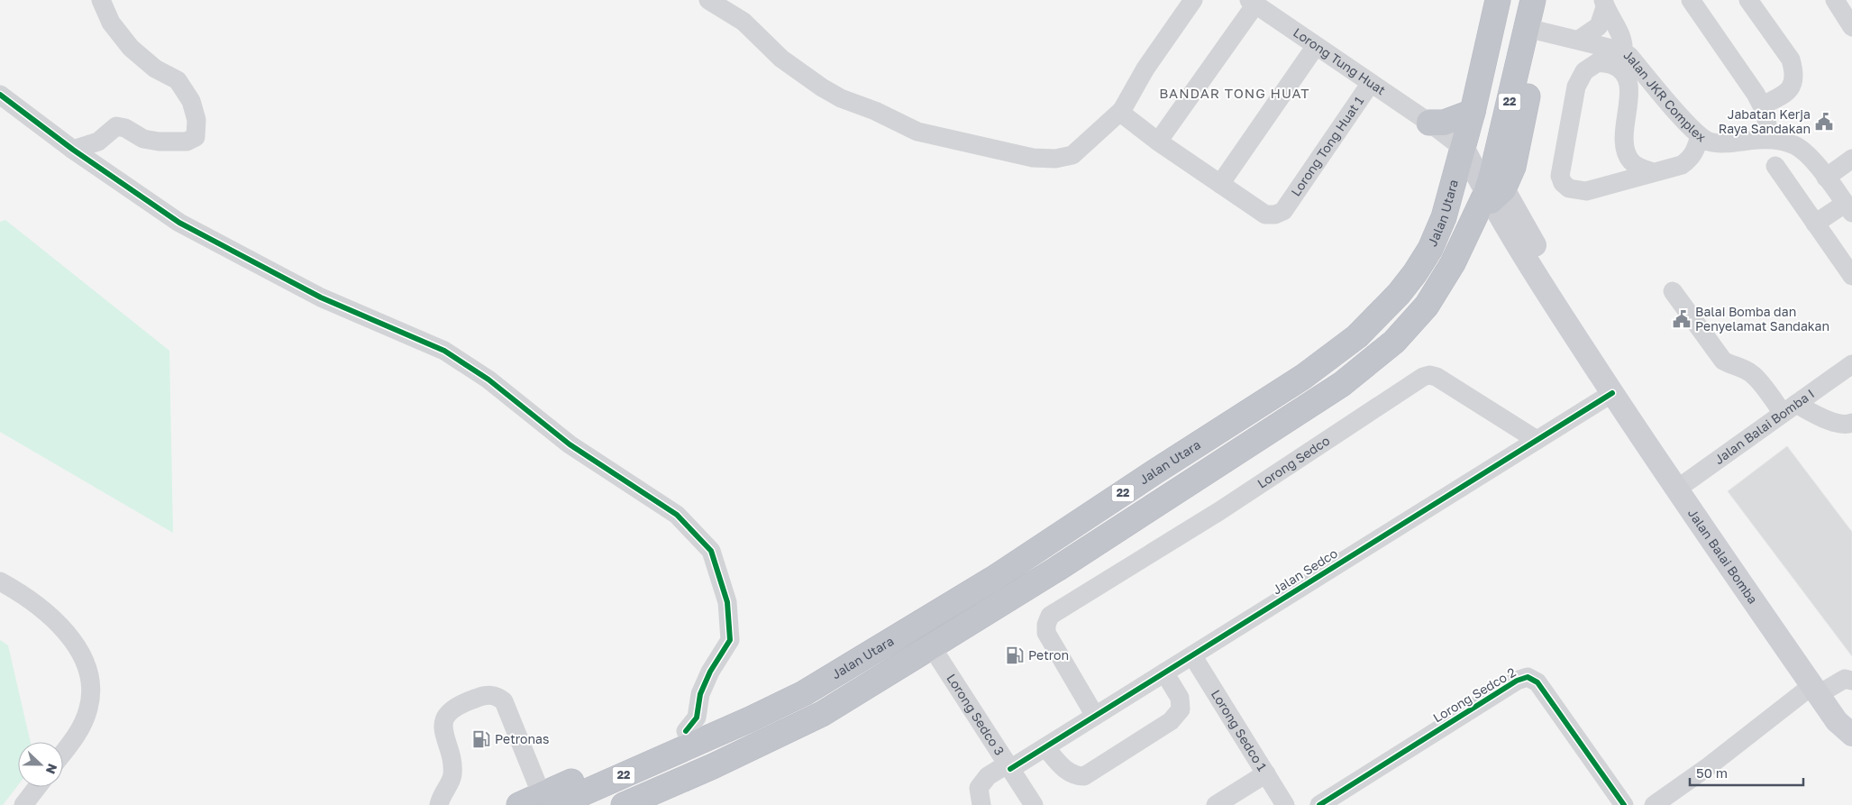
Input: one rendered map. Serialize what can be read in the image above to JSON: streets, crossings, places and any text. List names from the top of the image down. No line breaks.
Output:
{"streets":{"highway":["22","Jalan Utara"],"main road":["Jalan Balai Bomba"],"street":["Lorong Tung Huat","Jalan JKR Complex","Lorong Tong Huat 1","Jalan Balai Bomba I","Lorong Sedco","Jalan Sedco","Lorong Sedco 2","Lorong Sedco 3","Lorong Sedco 1"]},"crossings":[["Lorong Tung Huat","Lorong Tong Huat 1"],["Lorong Tung Huat","Jalan Utara"],["Lorong Tung Huat","Jalan Balai Bomba"],["22","Jalan Balai Bomba"],["22","Lorong Sedco 3"],["Jalan Utara","Jalan Balai Bomba"],["Jalan Balai Bomba I","Jalan Balai Bomba"],["Lorong Sedco","Jalan Sedco"],["Jalan Balai Bomba","Jalan Sedco"],["Jalan Sedco","Lorong Sedco 3"],["Jalan Sedco","Lorong Sedco 1"]],"districts":["BANDAR TONG HUAT"],"places":{"public building":["Jabatan Kerja Raya Sandakan","Balai Bomba dan Penyelamat Sandakan"],"fuel station":["Petron","Petronas"]},"scale_bar":"50 m","north":"right"}
